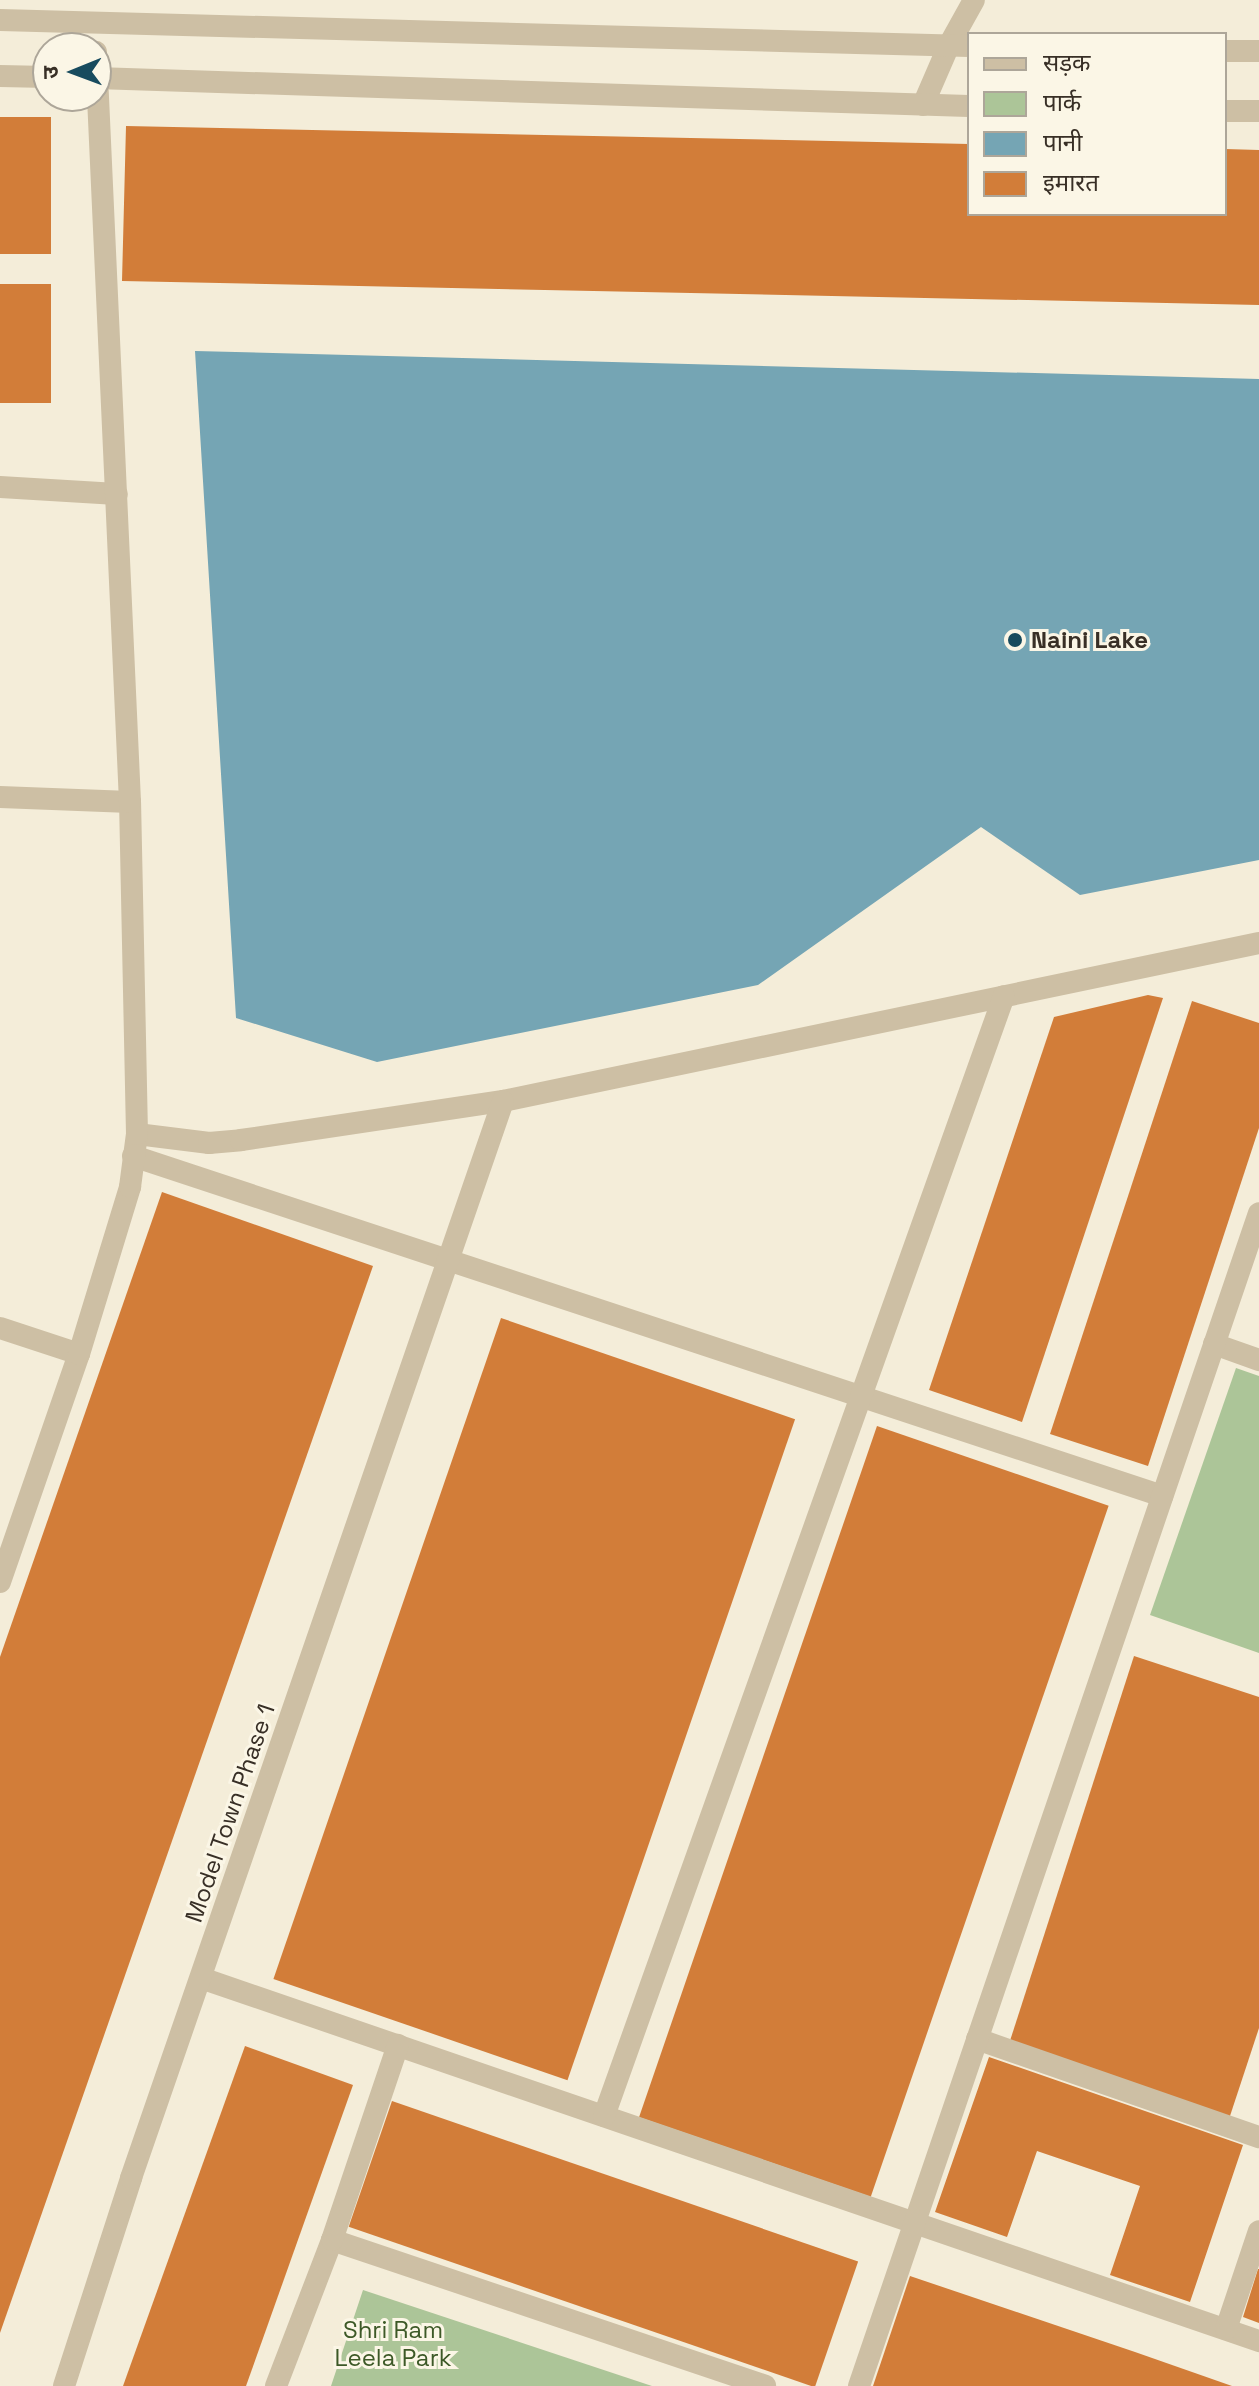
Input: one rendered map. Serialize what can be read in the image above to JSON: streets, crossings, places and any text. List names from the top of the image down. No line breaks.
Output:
{"streets":{"street":["Model Town Phase 1"]},"parks":["Shri Ram Leela Park"],"places":["Naini Lake"],"legend":["सड़क","पार्क","पानी","इमारत"],"north":"left"}
